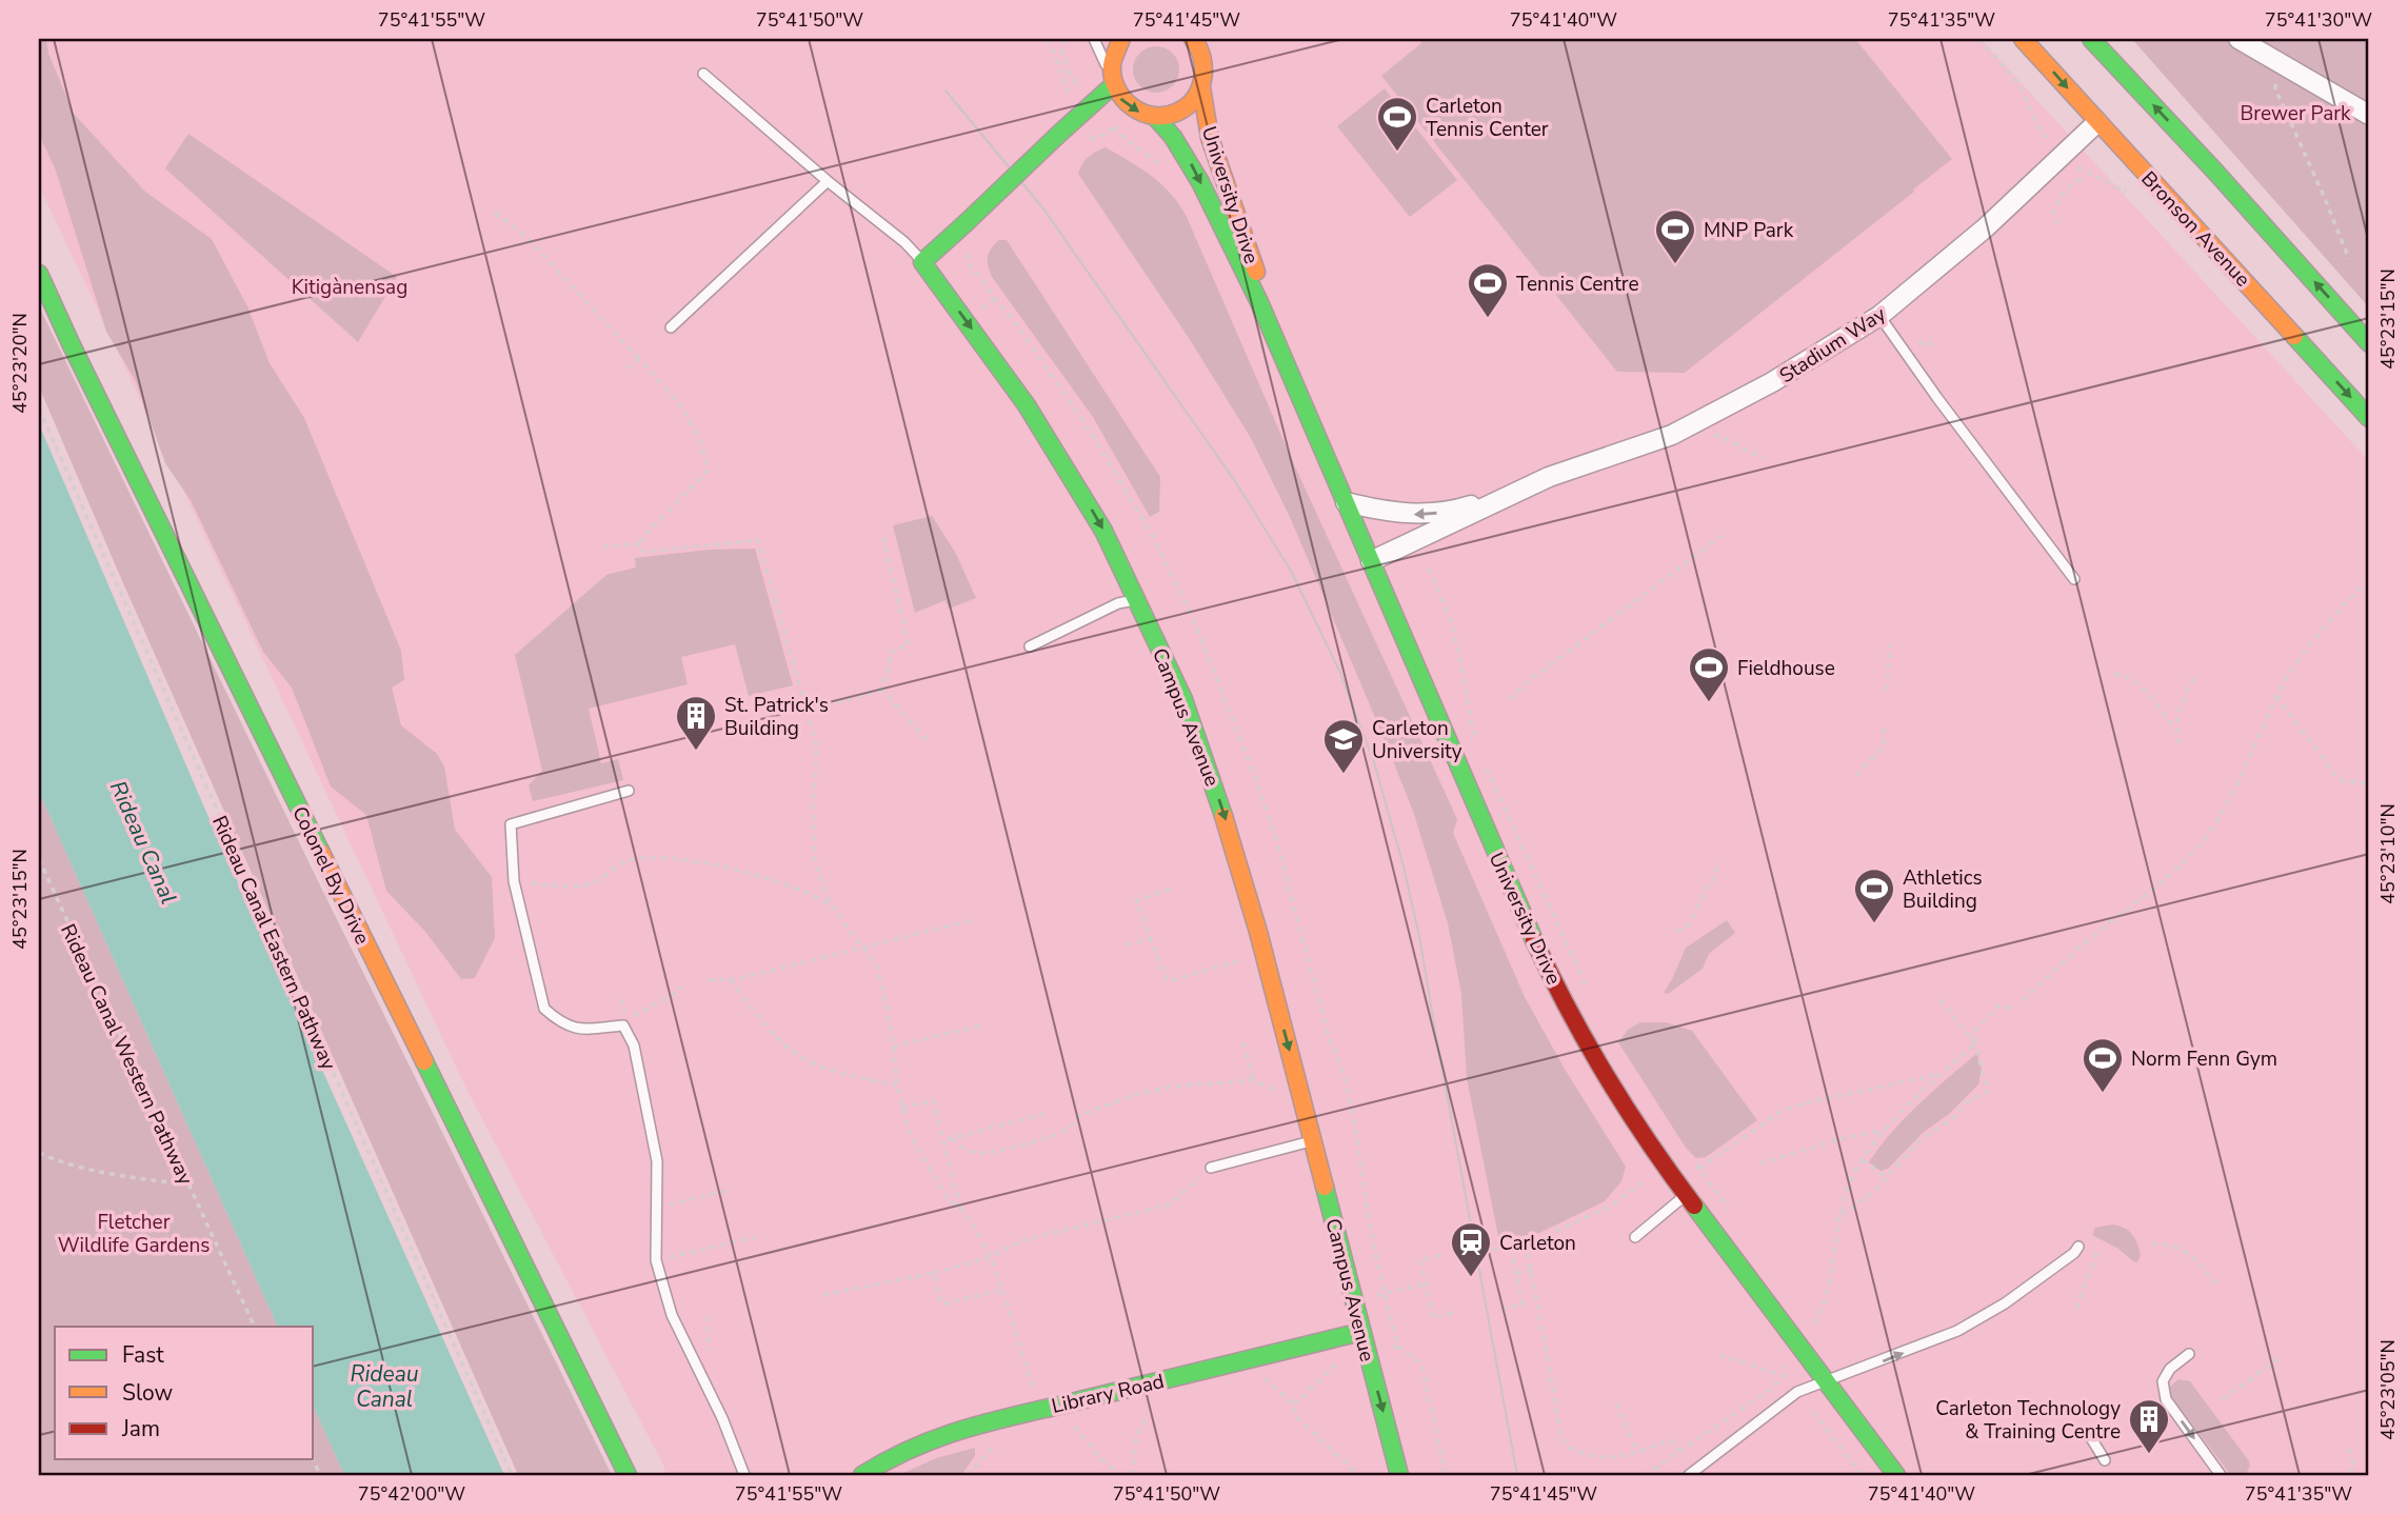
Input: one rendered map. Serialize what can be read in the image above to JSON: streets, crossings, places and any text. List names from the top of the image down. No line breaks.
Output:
{"streets":{"street":["University Drive","Bronson Avenue","Stadium Way","Campus Avenue","Colonel By Drive","Library Road"],"path":["Rideau Canal Eastern Pathway","Rideau Canal Western Pathway"]},"crossings":[["University Drive","Stadium Way"],["Bronson Avenue","Stadium Way"],["Campus Avenue","Library Road"]],"one_way":["Campus Avenue"],"water":["Rideau Canal"],"parks":["Brewer Park","Kitigànensag","Fletcher Wildlife Gardens"],"places":{"sports":["Carleton Tennis Center","MNP Park","Tennis Centre","Fieldhouse","Athletics Building","Norm Fenn Gym"],"building":["St. Patrick's Building","Carleton Technology & Training Centre"],"school or university":["Carleton University"],"station":["Carleton"]},"legend":["Fast","Slow","Jam"],"coordinates":["75°41'55\"W","75°41'50\"W","75°41'45\"W","75°41'40\"W","75°41'35\"W","75°41'30\"W","45°23'15\"N","45°23'20\"N","45°23'10\"N","45°23'05\"N","75°42'00\"W"]}
